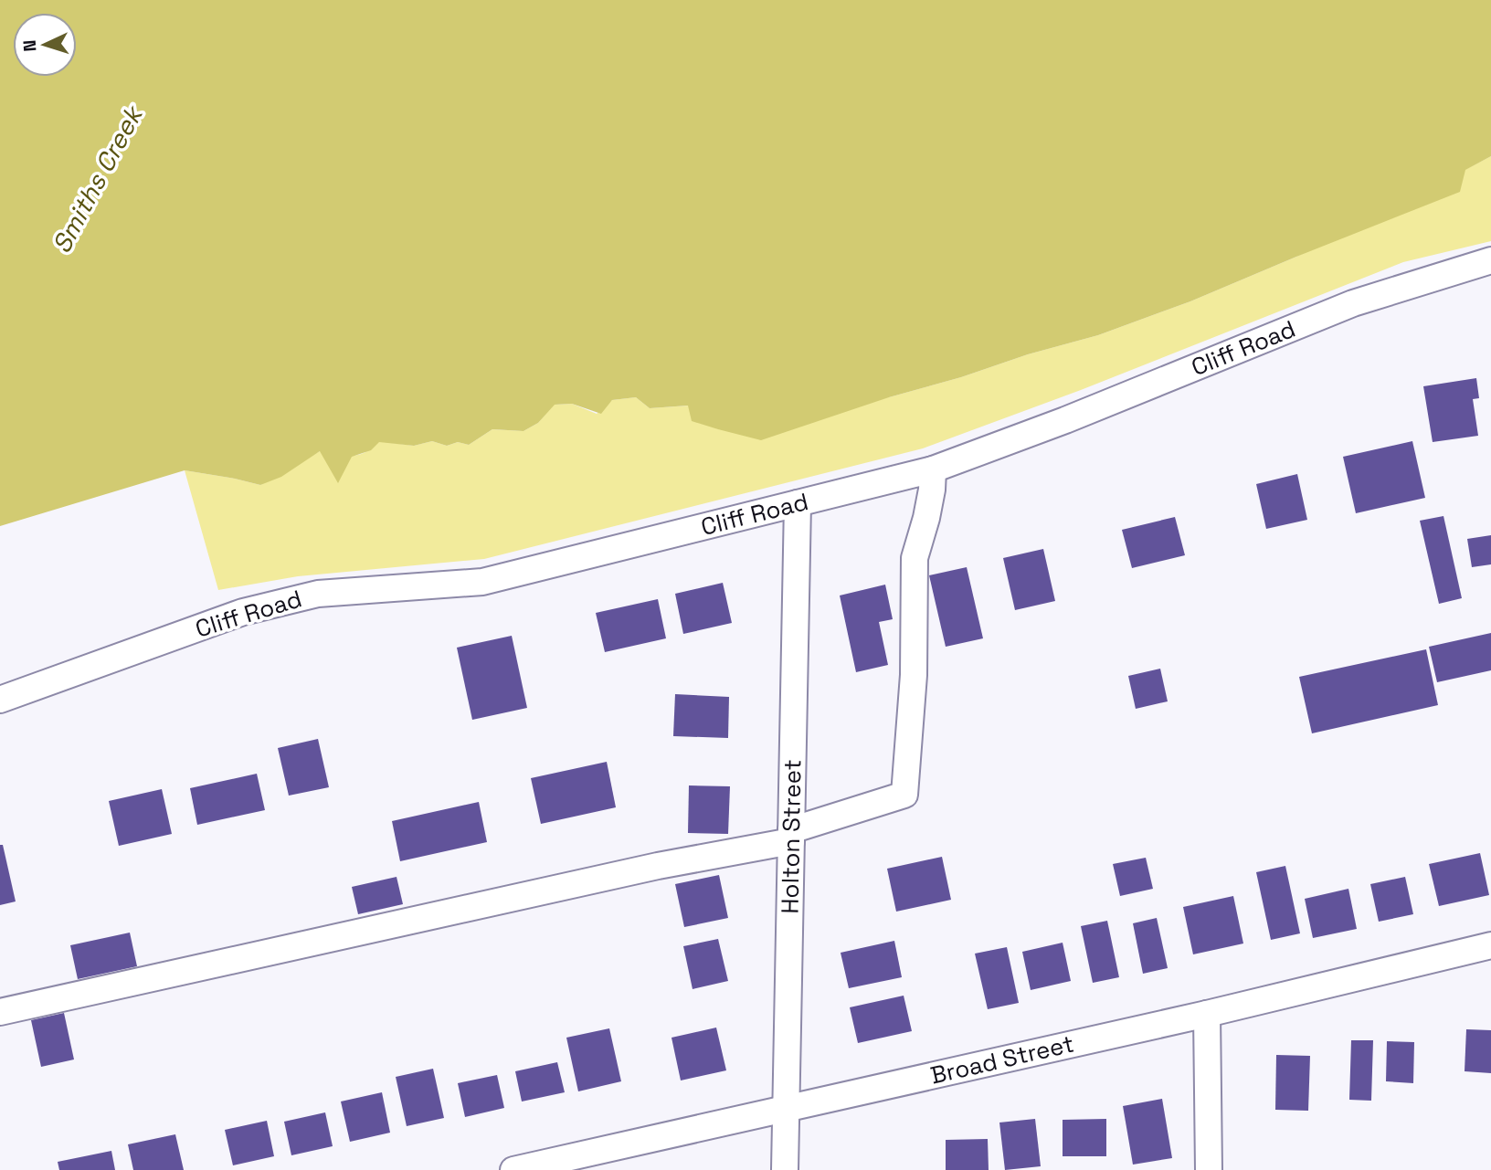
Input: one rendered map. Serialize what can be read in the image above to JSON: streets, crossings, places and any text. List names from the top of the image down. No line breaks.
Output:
{"streets":{"street":["Cliff Road","Holton Street","Broad Street"]},"crossings":[["Cliff Road","Holton Street"],["Holton Street","Broad Street"]],"water":["Smiths Creek"],"north":"left"}
